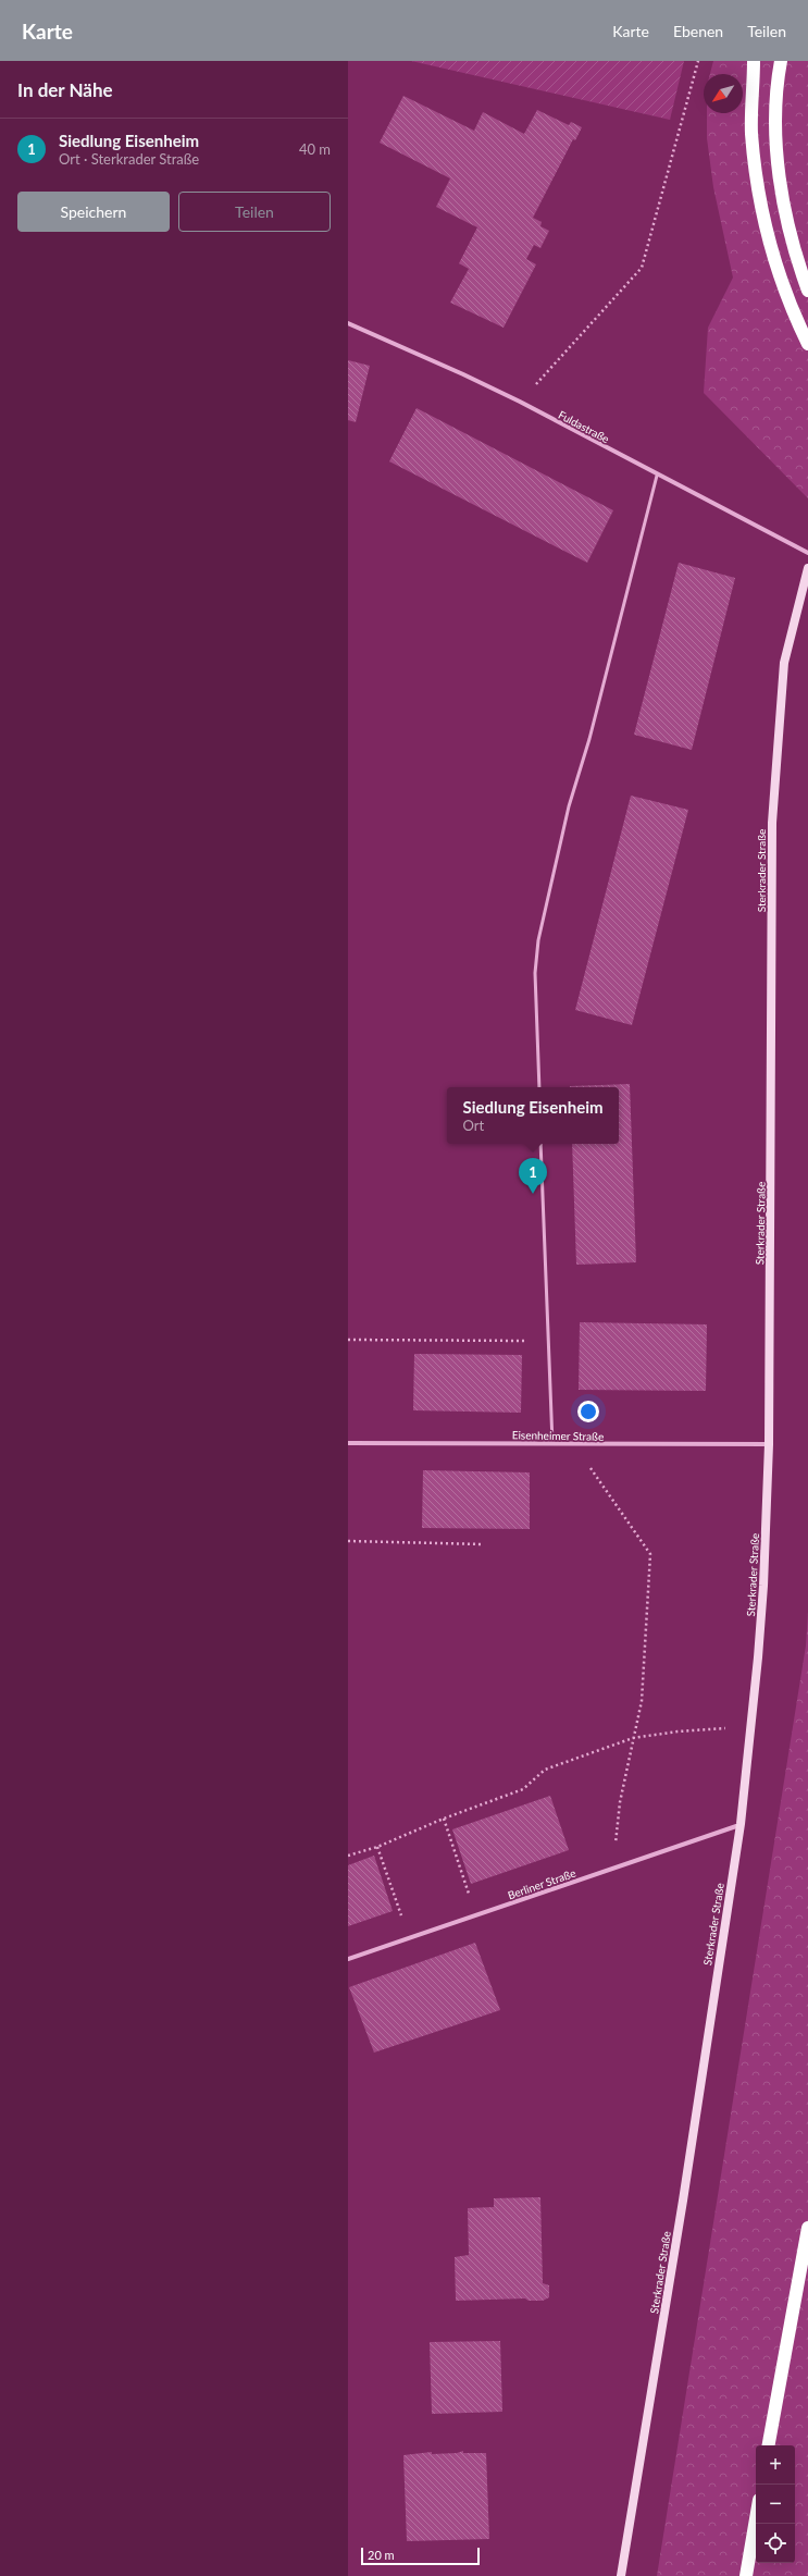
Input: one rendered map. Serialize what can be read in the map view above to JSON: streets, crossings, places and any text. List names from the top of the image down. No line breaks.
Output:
{"streets":{"street":["Fuldastraße","Sterkrader Straße","Eisenheimer Straße","Berliner Straße"]},"crossings":[["Sterkrader Straße","Eisenheimer Straße"],["Sterkrader Straße","Berliner Straße"]],"scale_bar":"20 m","north":"bottom left","page":{"header":"Karte","nav":["Karte","Ebenen","Teilen"],"heading":"In der Nähe","list":[{"mark":"1","name":"Siedlung Eisenheim","note":"Ort · Sterkrader Straße","value":"40 m"}],"buttons":["Speichern","Teilen"],"popup":["Siedlung Eisenheim","Ort"],"pins":"1","map_buttons":["+","−"],"scale":"20 m"}}
